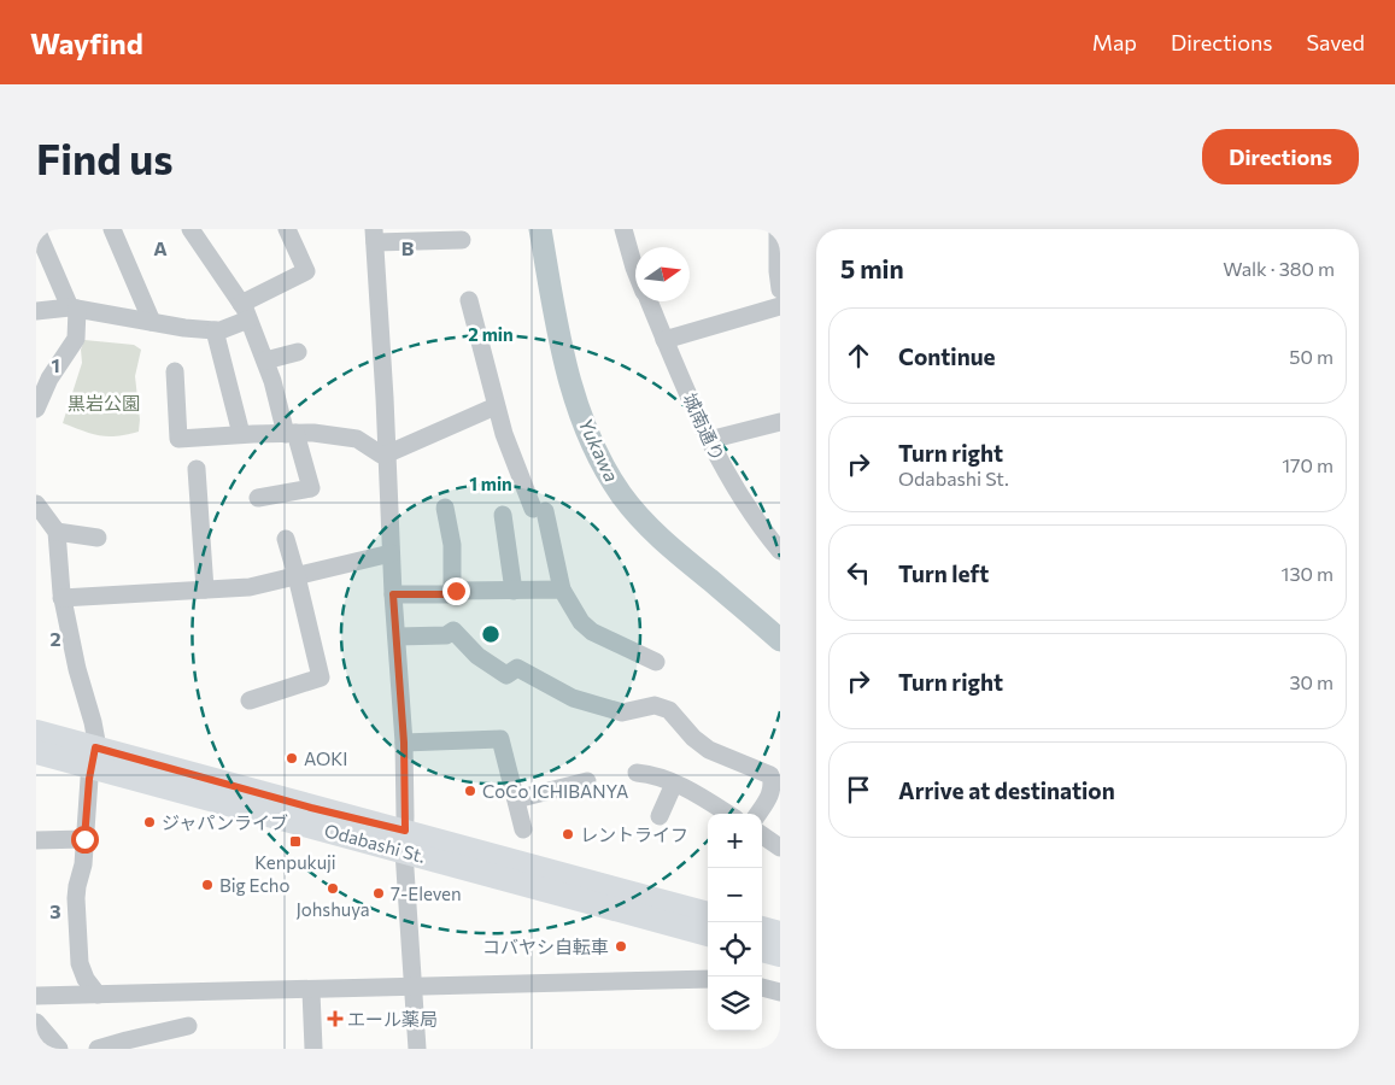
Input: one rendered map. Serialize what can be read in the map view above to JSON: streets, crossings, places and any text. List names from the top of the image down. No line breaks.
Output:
{"streets":{"main road":["Odabashi St."],"street":["城南通り"]},"water":["Yukawa"],"parks":["黒岩公園"],"places":{"other":["AOKI","CoCo ICHIBANYA","ジャパンライブ","レントライフ","Big Echo","Johshuya","7-Eleven","コバヤシ自転車"],"transit":["Kenpukuji"],"health":["エール薬局"]},"north":"right","page":{"header":"Wayfind","nav":["Map","Directions","Saved"],"buttons":"Directions","title":"Find us","heading":["5 min","Walk · 380 m"],"list":[["Continue","50 m"],["Turn right","Odabashi St.","170 m"],["Turn left","130 m"],["Turn right","30 m"],"Arrive at destination"],"map_buttons":["+","−"]},"grid":{"columns":["A","B"],"rows":["1","2","3"]},"rings":["2 min","1 min"]}
